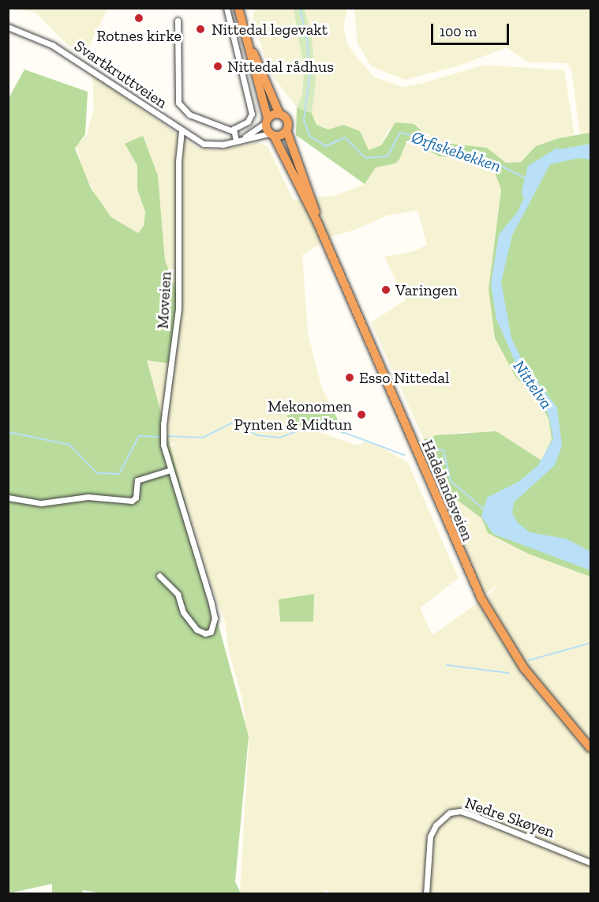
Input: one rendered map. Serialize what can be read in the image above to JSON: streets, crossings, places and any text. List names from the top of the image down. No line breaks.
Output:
{"streets":{"highway":["Hadelandsveien"],"street":["Svartkruttveien","Moveien","Nedre Skøyen"]},"crossings":[["Svartkruttveien","Moveien"],["Svartkruttveien","Hadelandsveien"]],"water":["Ørfiskebekken","Nittelva"],"places":["Rotnes kirke","Nittedal legevakt","Nittedal rådhus","Varingen","Esso Nittedal","Mekonomen Pynten & Midtun"],"scale_bar":"100 m"}
